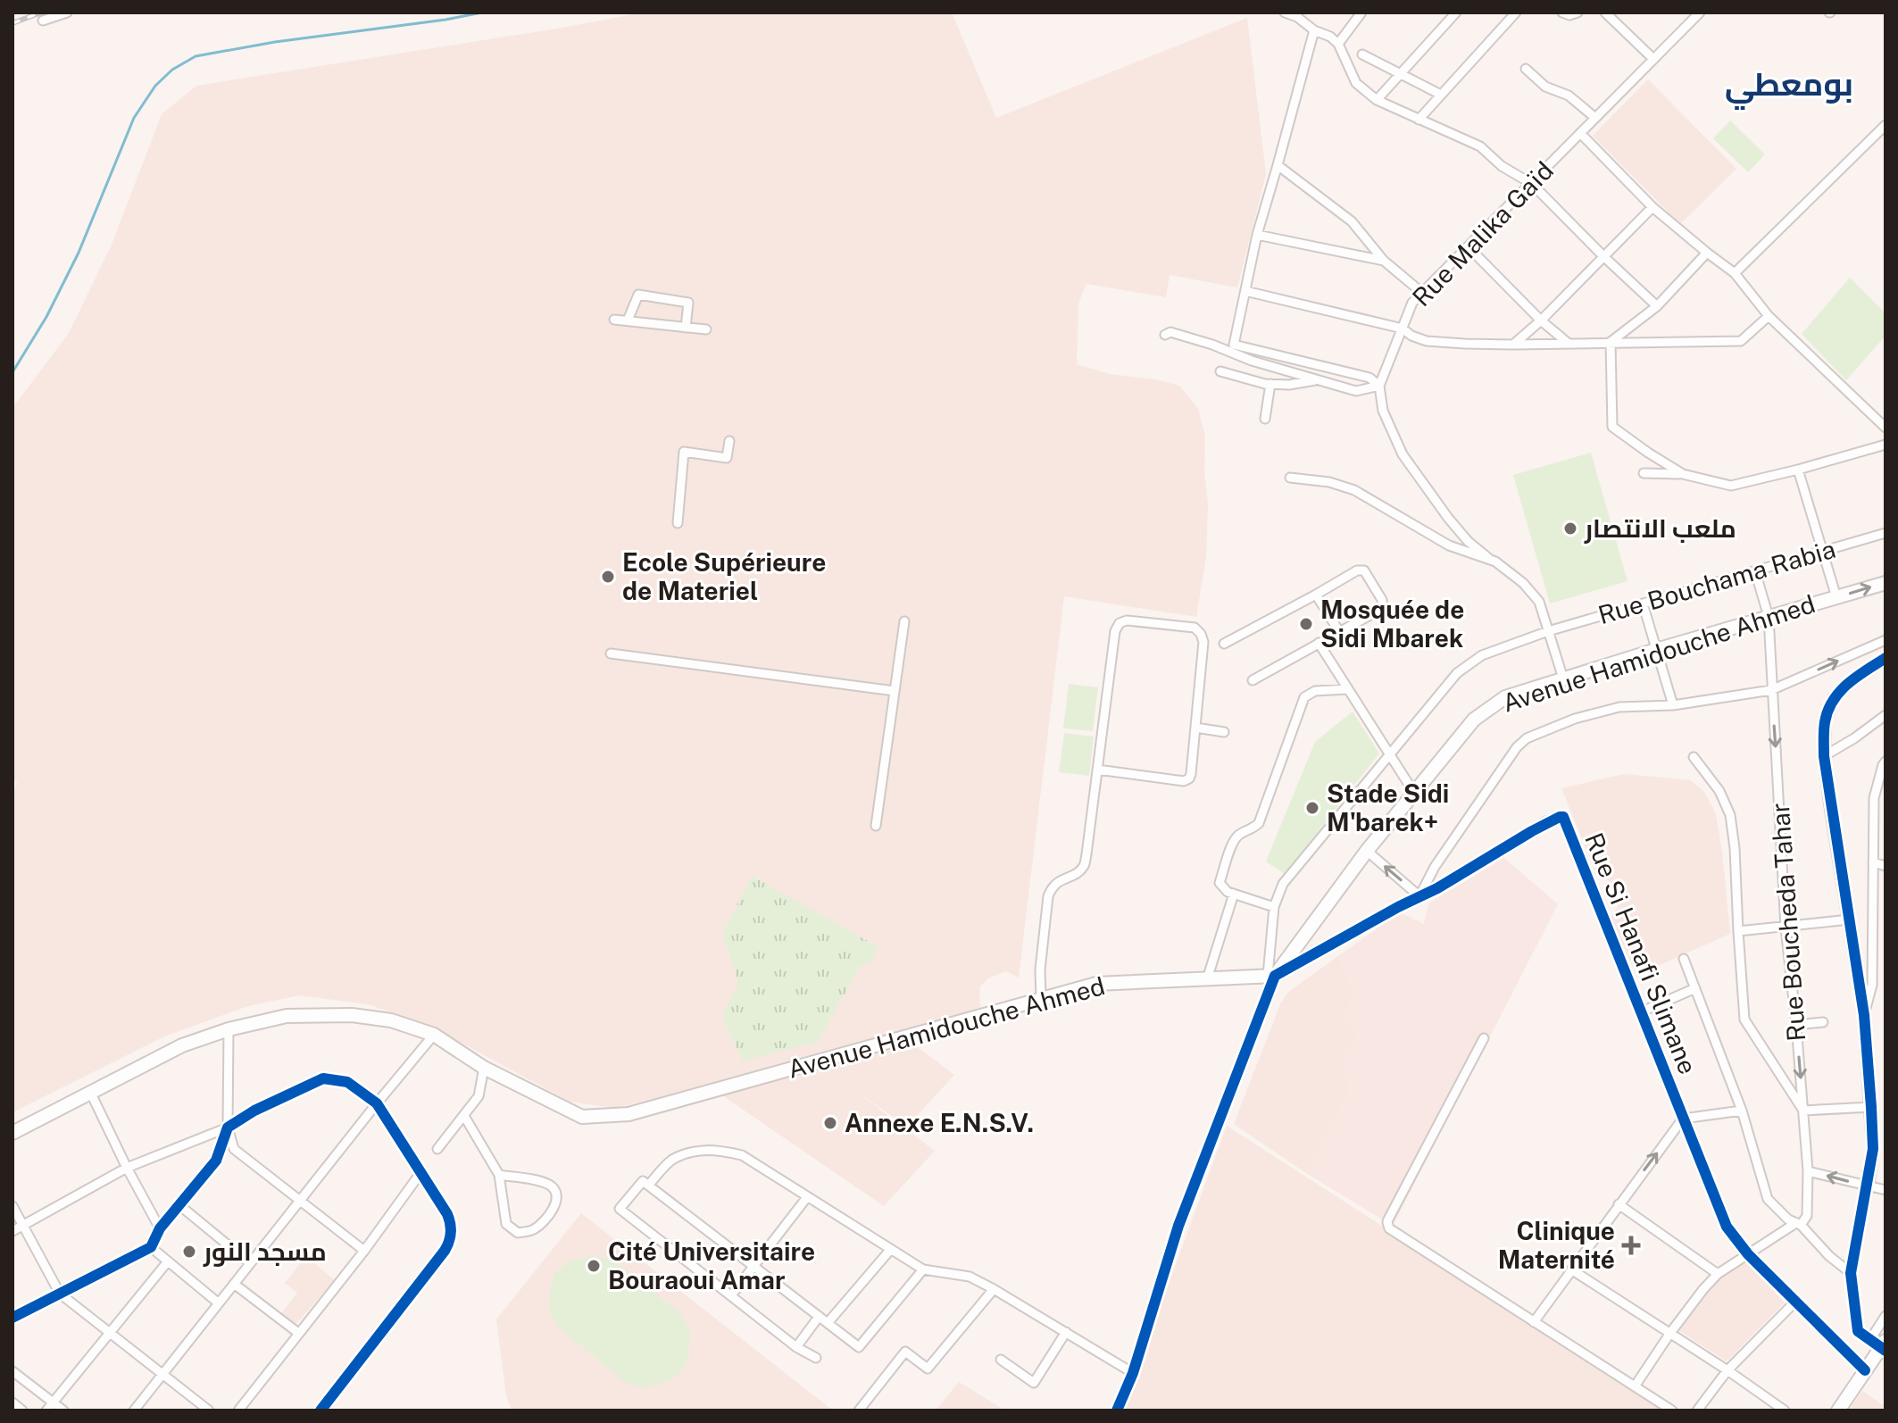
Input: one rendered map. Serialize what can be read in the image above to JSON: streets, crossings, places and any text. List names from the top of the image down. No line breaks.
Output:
{"streets":{"main road":["Avenue Hamidouche Ahmed"],"street":["Rue Malika Gaïd","Rue Bouchama Rabia","Rue Boucheda Tahar","Rue Si Hanafi Slimane"]},"crossings":[["Rue Bouchama Rabia","Rue Boucheda Tahar"],["Avenue Hamidouche Ahmed","Rue Boucheda Tahar"],["Avenue Hamidouche Ahmed","Rue Si Hanafi Slimane"]],"districts":["بومعطي"],"places":{"other":["ملعب الانتصار","Ecole Supérieure de Materiel","Mosquée de Sidi Mbarek","Stade Sidi M'barek+","Annexe E.N.S.V.","مسجد النور","Cité Universitaire Bouraoui Amar"],"health":["Clinique Maternité"]}}
